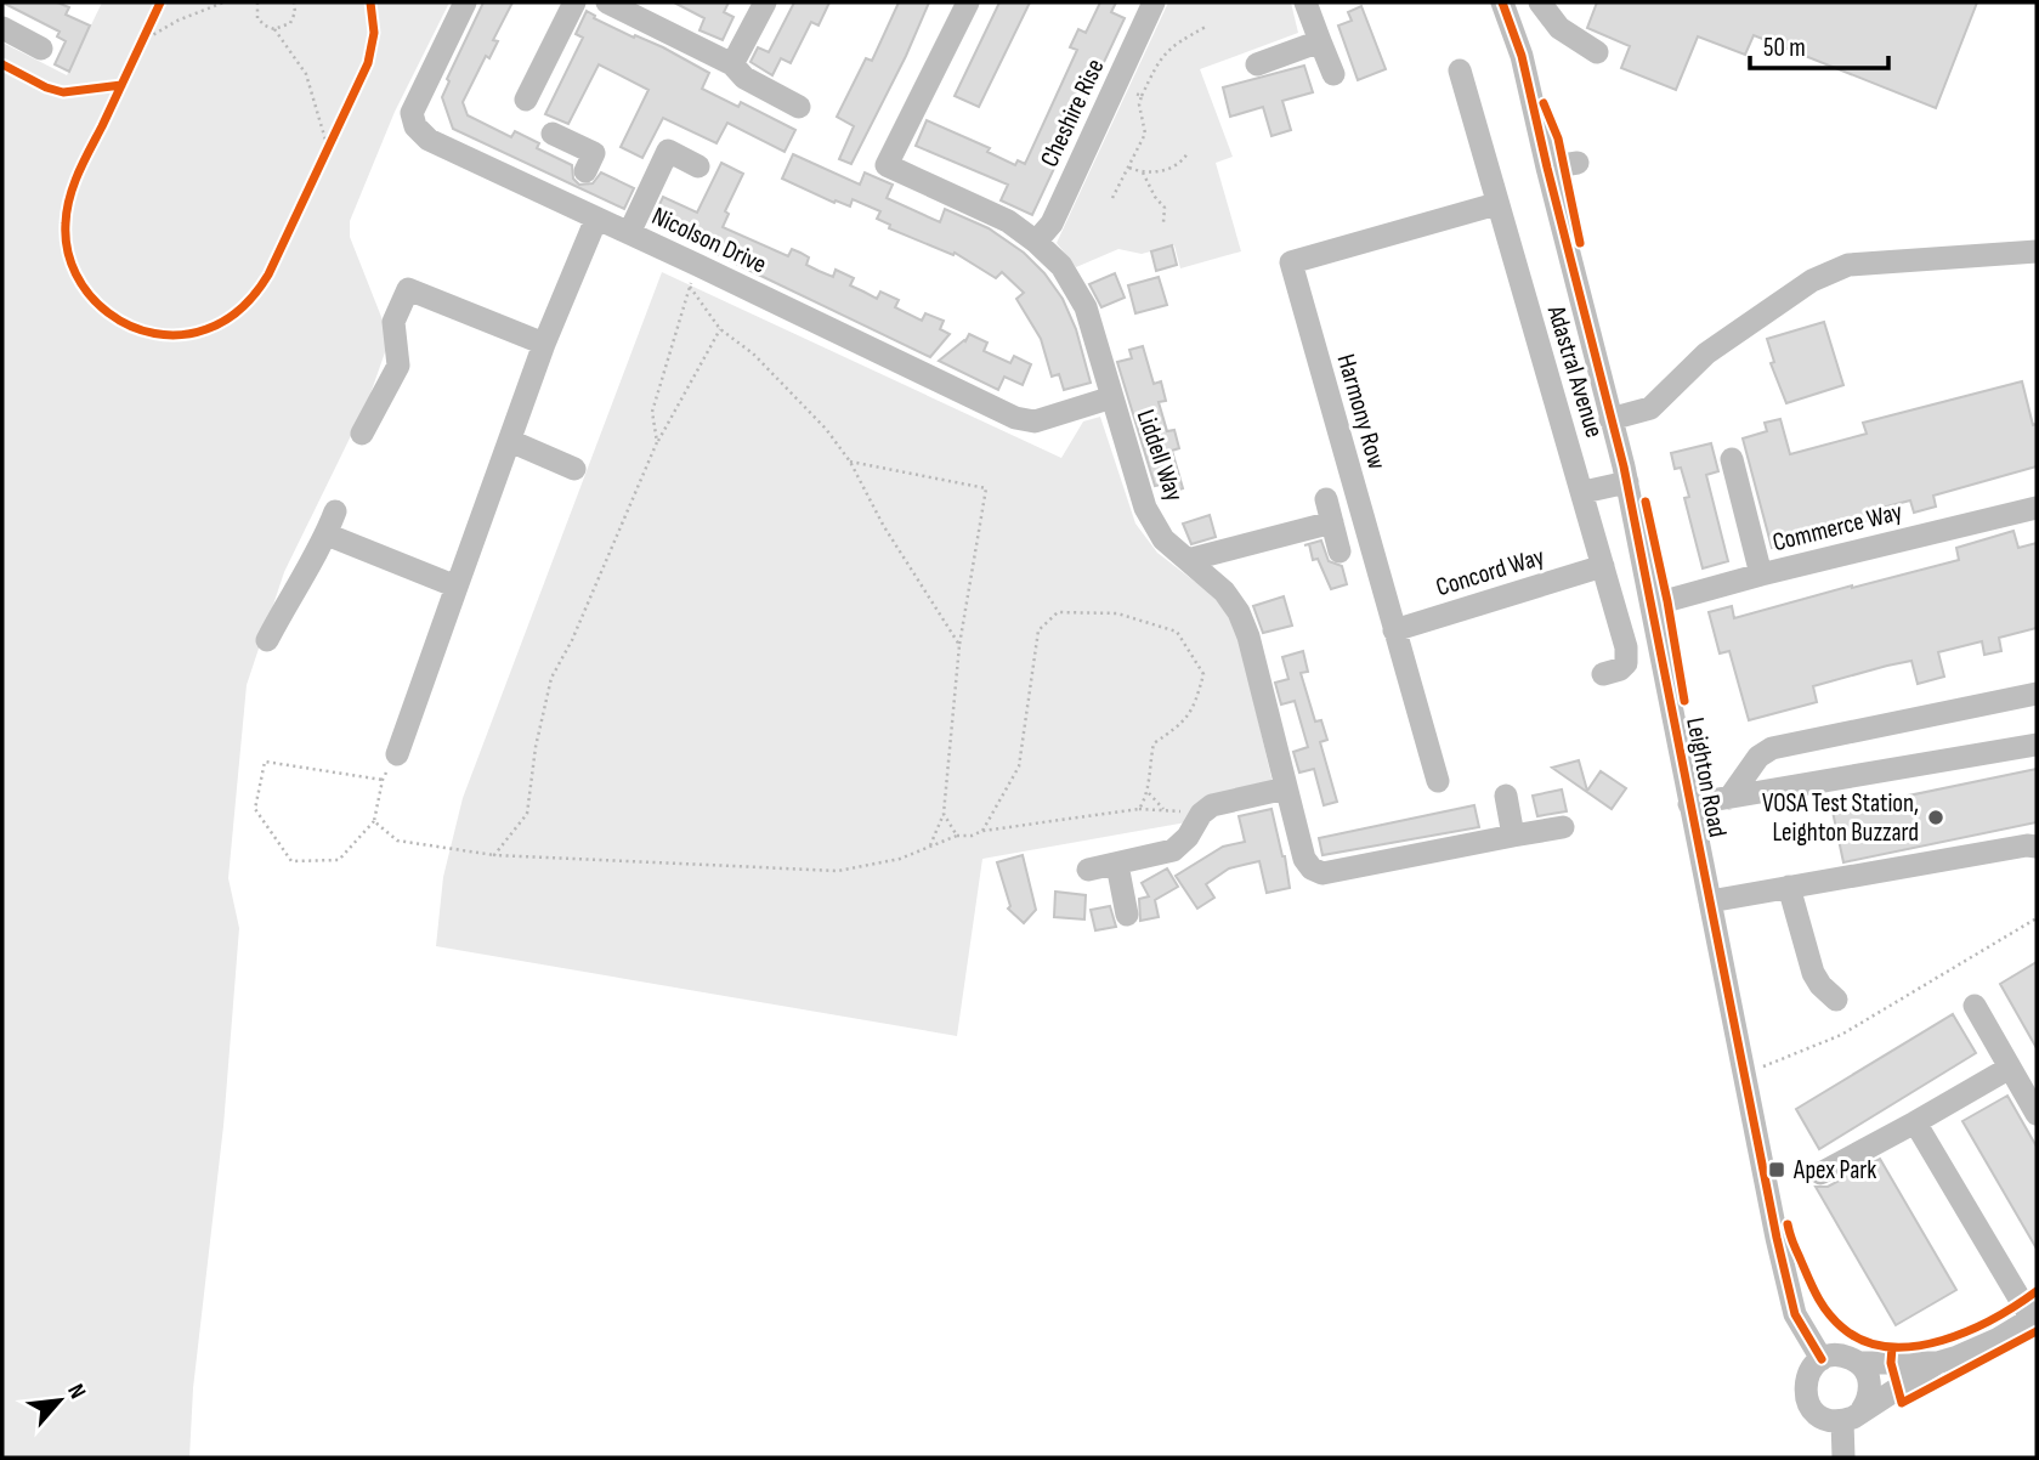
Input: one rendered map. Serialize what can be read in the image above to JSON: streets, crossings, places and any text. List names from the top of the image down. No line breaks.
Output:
{"streets":{"street":["Cheshire Rise","Nicolson Drive","Adastral Avenue","Harmony Row","Liddell Way","Commerce Way","Concord Way","Leighton Road"]},"crossings":[["Cheshire Rise","Liddell Way"],["Nicolson Drive","Liddell Way"],["Adastral Avenue","Harmony Row"],["Adastral Avenue","Concord Way"],["Harmony Row","Concord Way"],["Commerce Way","Leighton Road"]],"places":{"other":["VOSA Test Station, Leighton Buzzard"],"transit":["Apex Park"]},"scale_bar":"50 m","north":"top right"}
